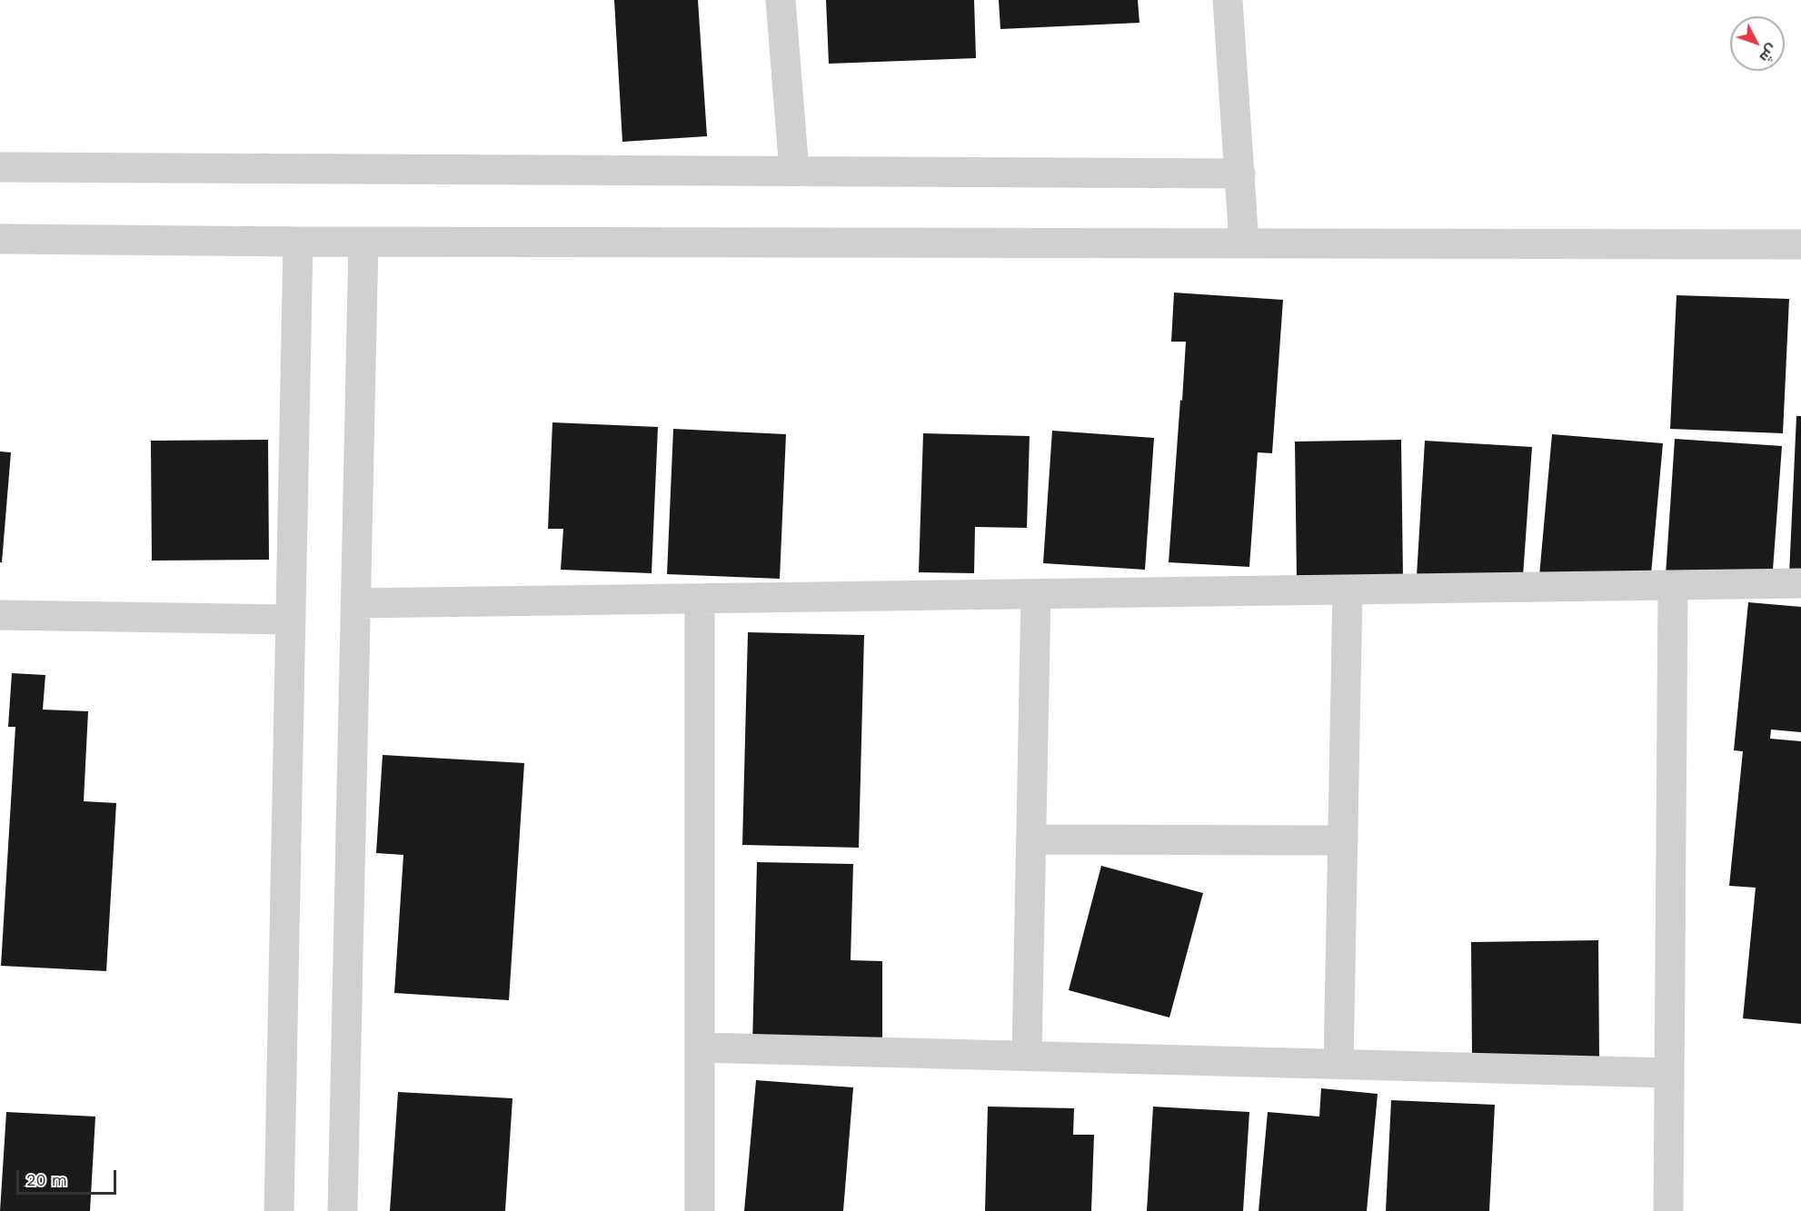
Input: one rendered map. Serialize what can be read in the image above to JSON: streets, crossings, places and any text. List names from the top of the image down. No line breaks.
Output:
{"scale_bar":"20 m","north":"bottom right"}
